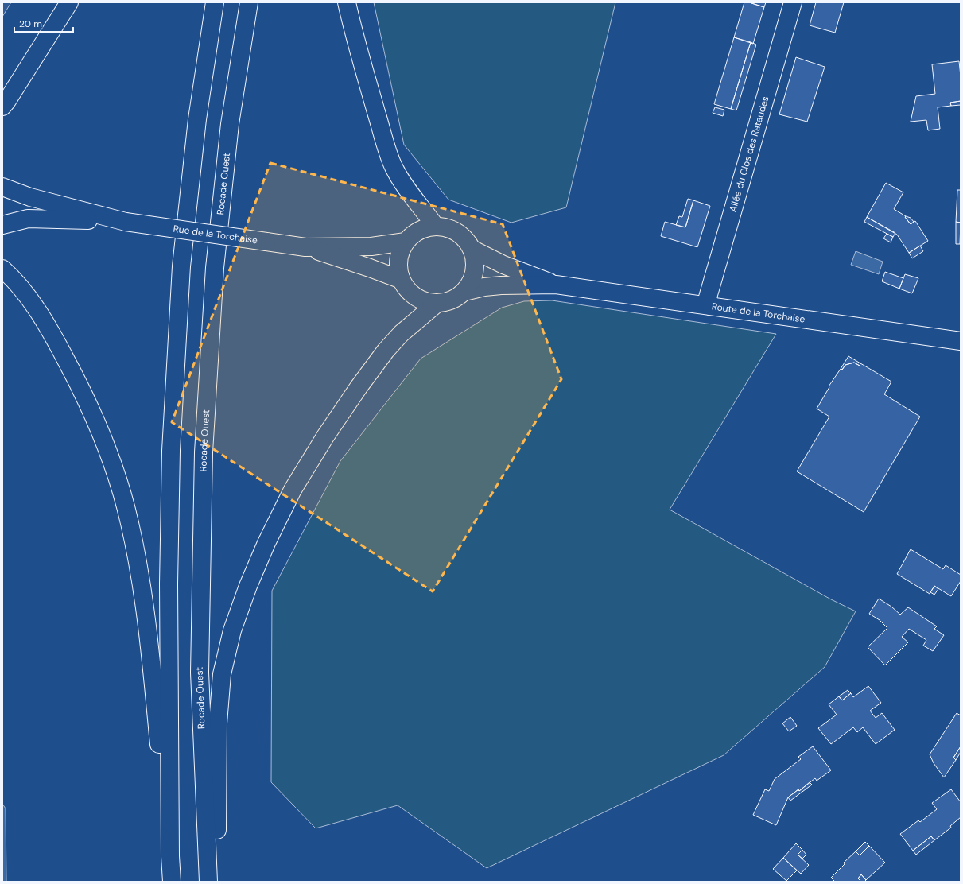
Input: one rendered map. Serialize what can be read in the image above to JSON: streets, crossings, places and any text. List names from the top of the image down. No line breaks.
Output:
{"streets":{"main road":["Allée du Clos des Rataudes","Rocade Ouest","Rue de la Torchaise","Route de la Torchaise"]},"crossings":[["Allée du Clos des Rataudes","Route de la Torchaise"],["Rue de la Torchaise","Route de la Torchaise"]],"scale_bar":"20 m"}
